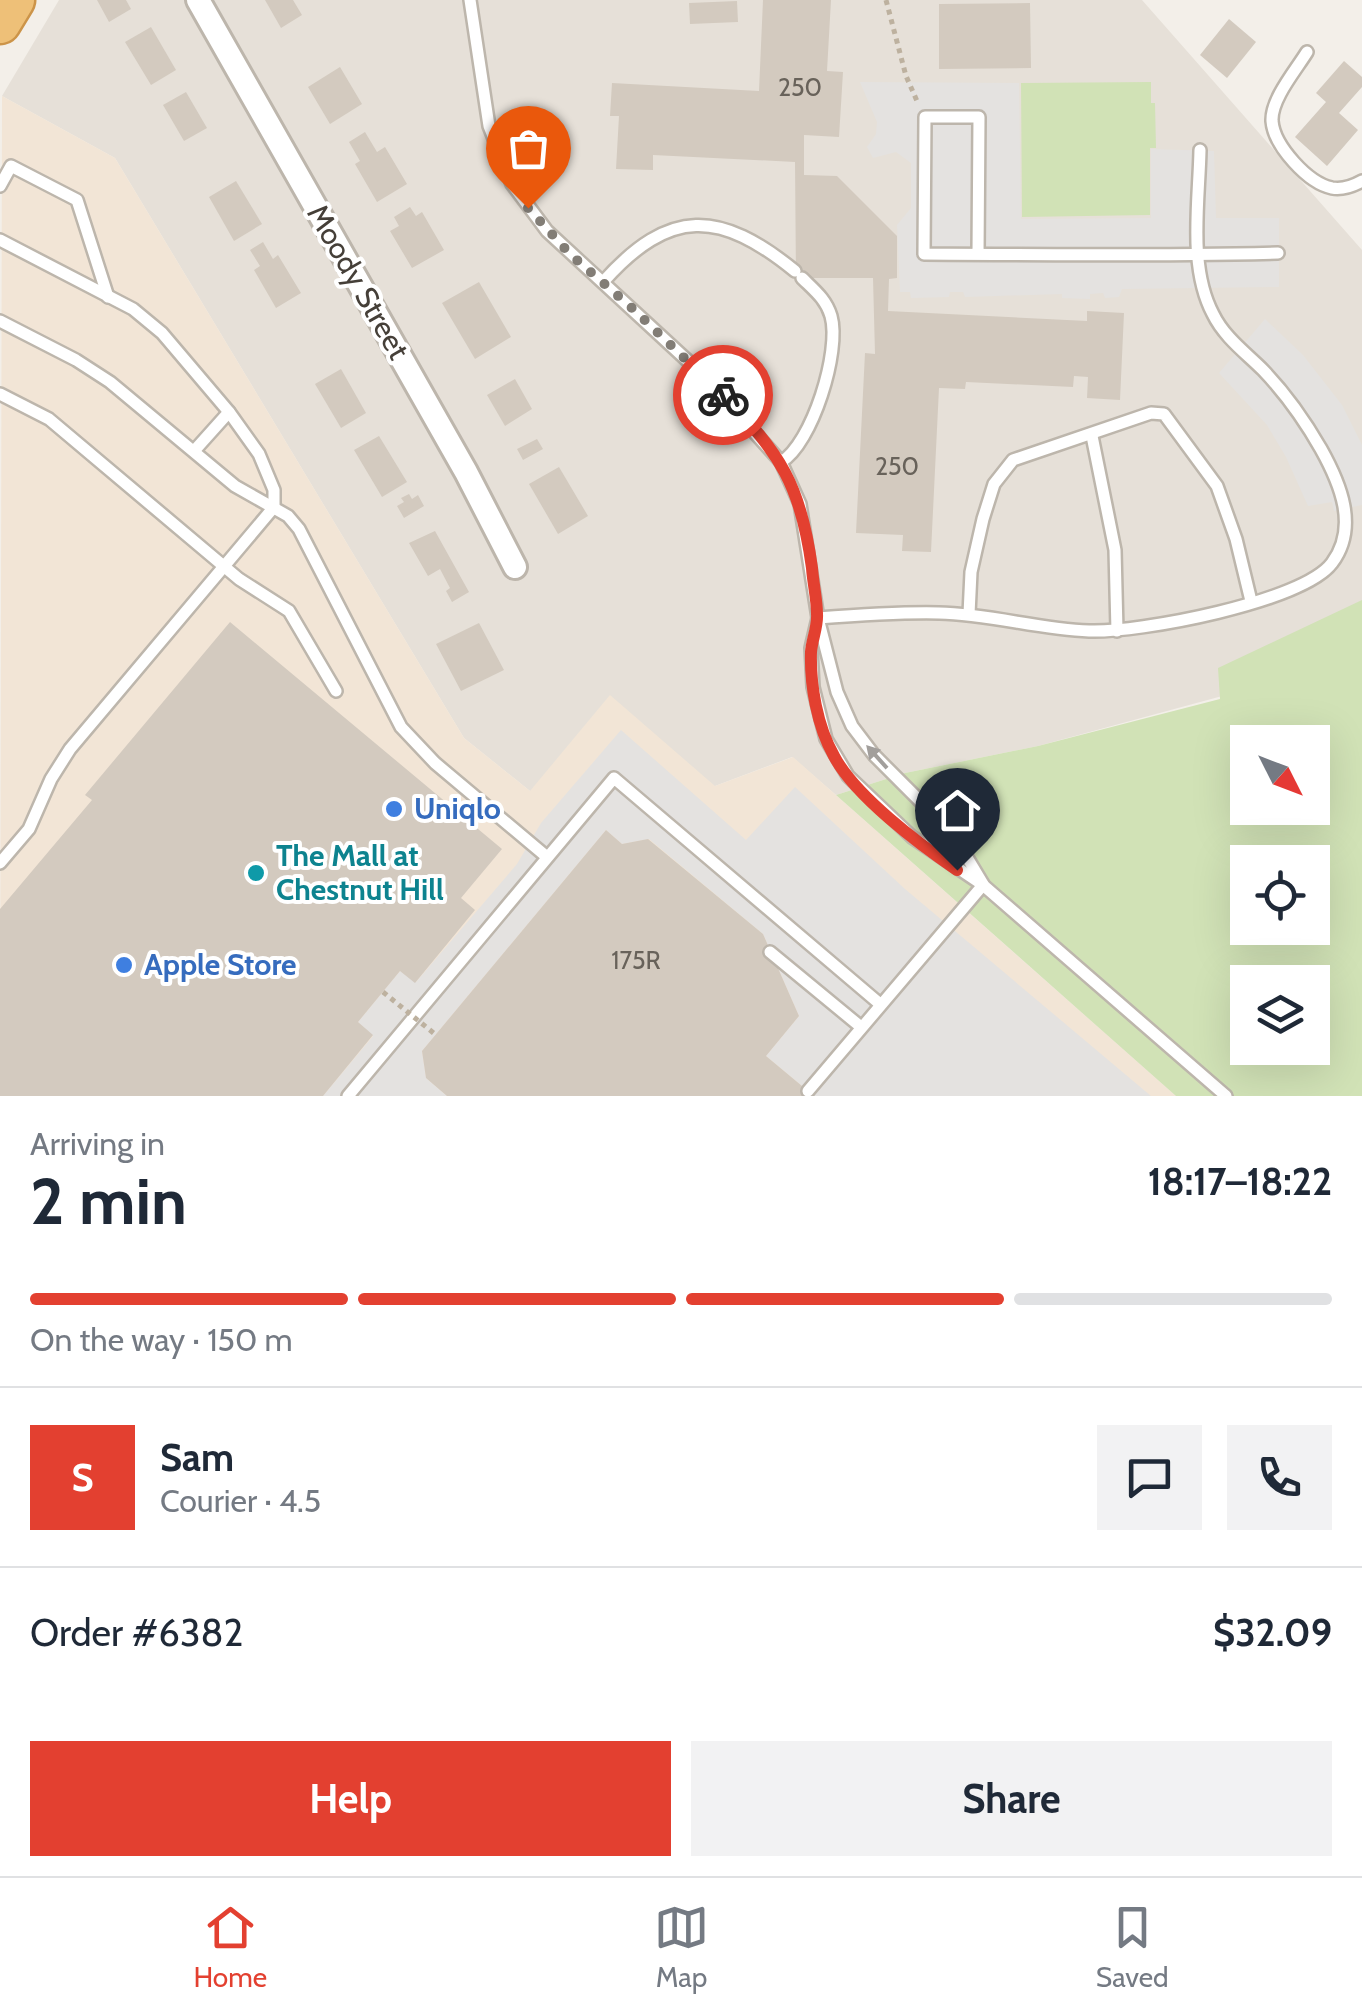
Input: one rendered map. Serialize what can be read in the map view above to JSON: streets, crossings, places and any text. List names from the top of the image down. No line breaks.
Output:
{"streets":{"street":["Moody Street"]},"places":["Uniqlo","The Mall at Chestnut Hill","Apple Store"],"house_numbers":["250","250","175R"],"north":"bottom right","page":{"heading":["2 min","Arriving in","18:17–18:22"],"panel":["Sam","Courier · 4.5","Order #6382","$32.09"],"bar":"On the way · 150 m","round":"S","buttons":["Help","Share"],"tabs":["Home","Map","Saved"]}}
